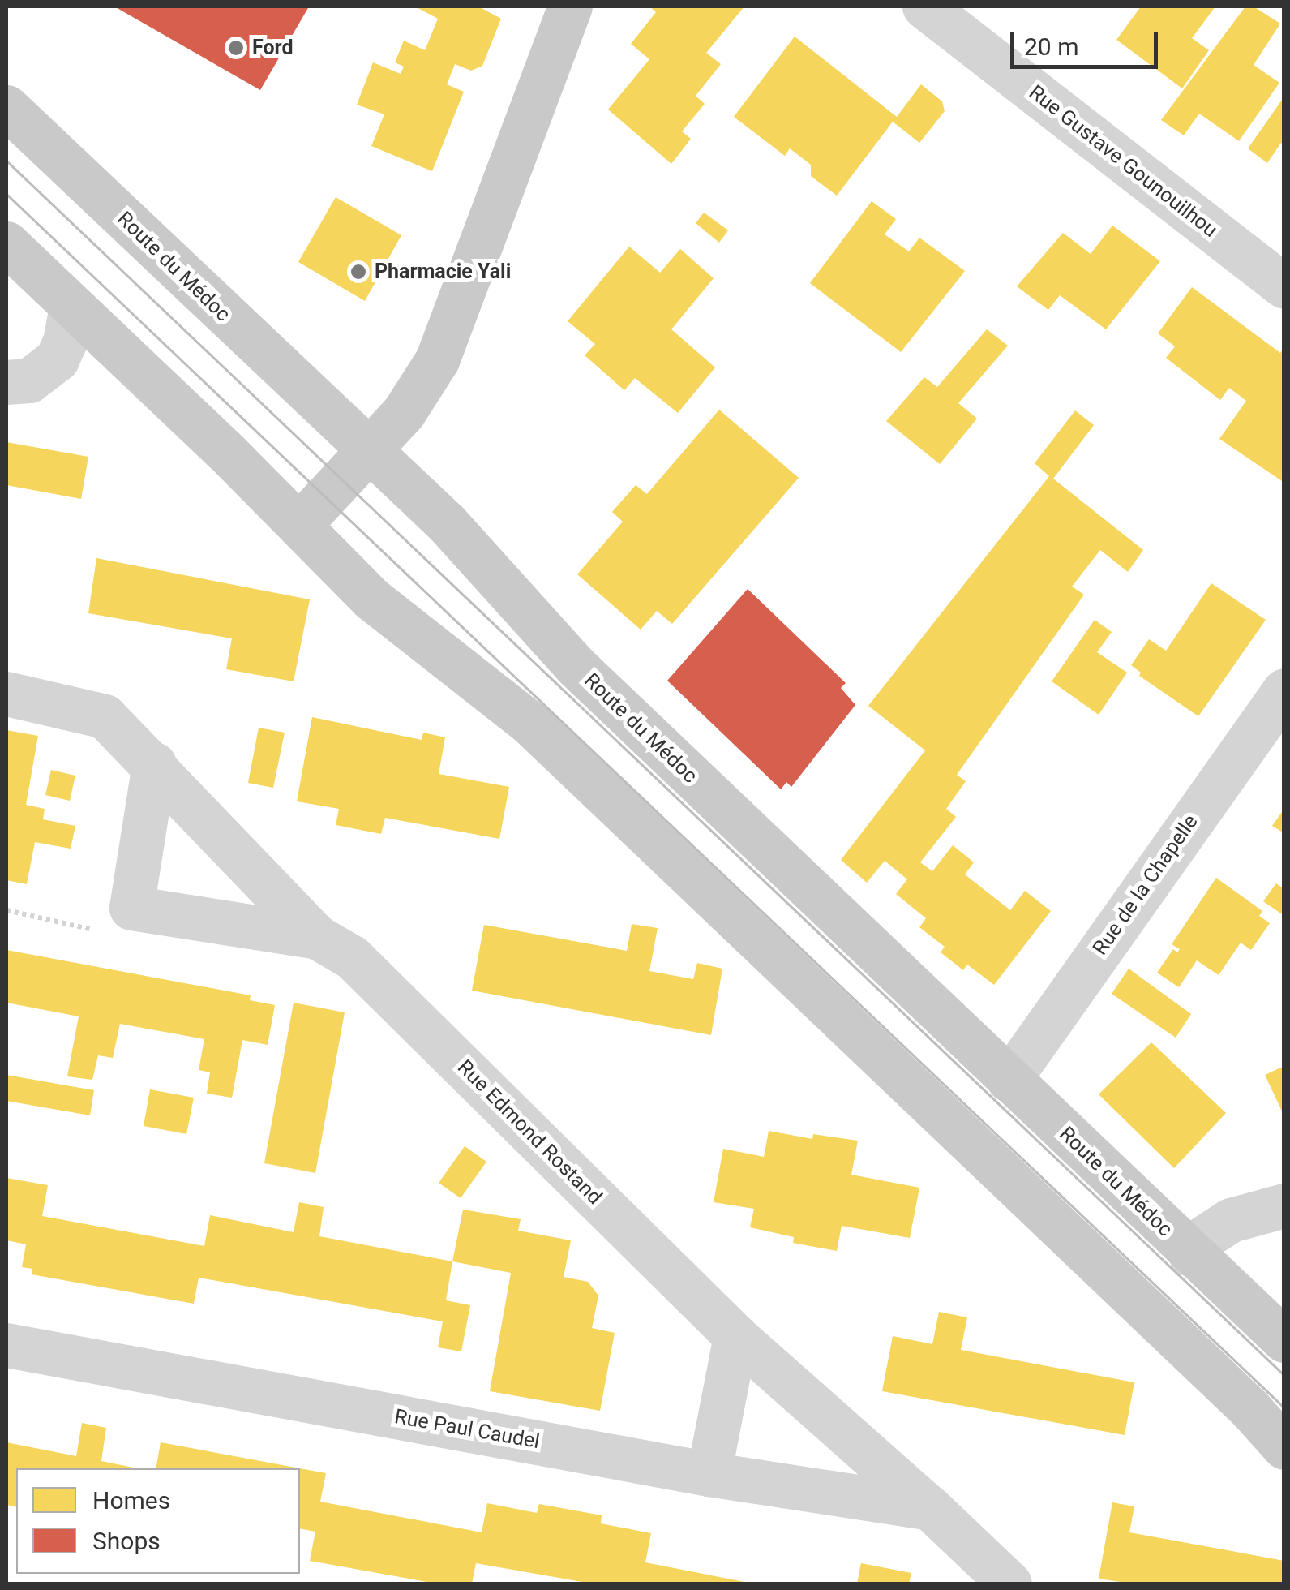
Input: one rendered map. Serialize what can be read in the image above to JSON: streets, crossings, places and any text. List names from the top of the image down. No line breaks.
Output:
{"streets":{"main road":["Route du Médoc"],"street":["Rue Gustave Gounouilhou","Rue de la Chapelle","Rue Edmond Rostand","Rue Paul Caudel"]},"crossings":[["Route du Médoc","Rue de la Chapelle"],["Rue Edmond Rostand","Rue Paul Caudel"]],"places":["Ford","Pharmacie Yali"],"legend":["Homes","Shops"],"scale_bar":"20 m"}
